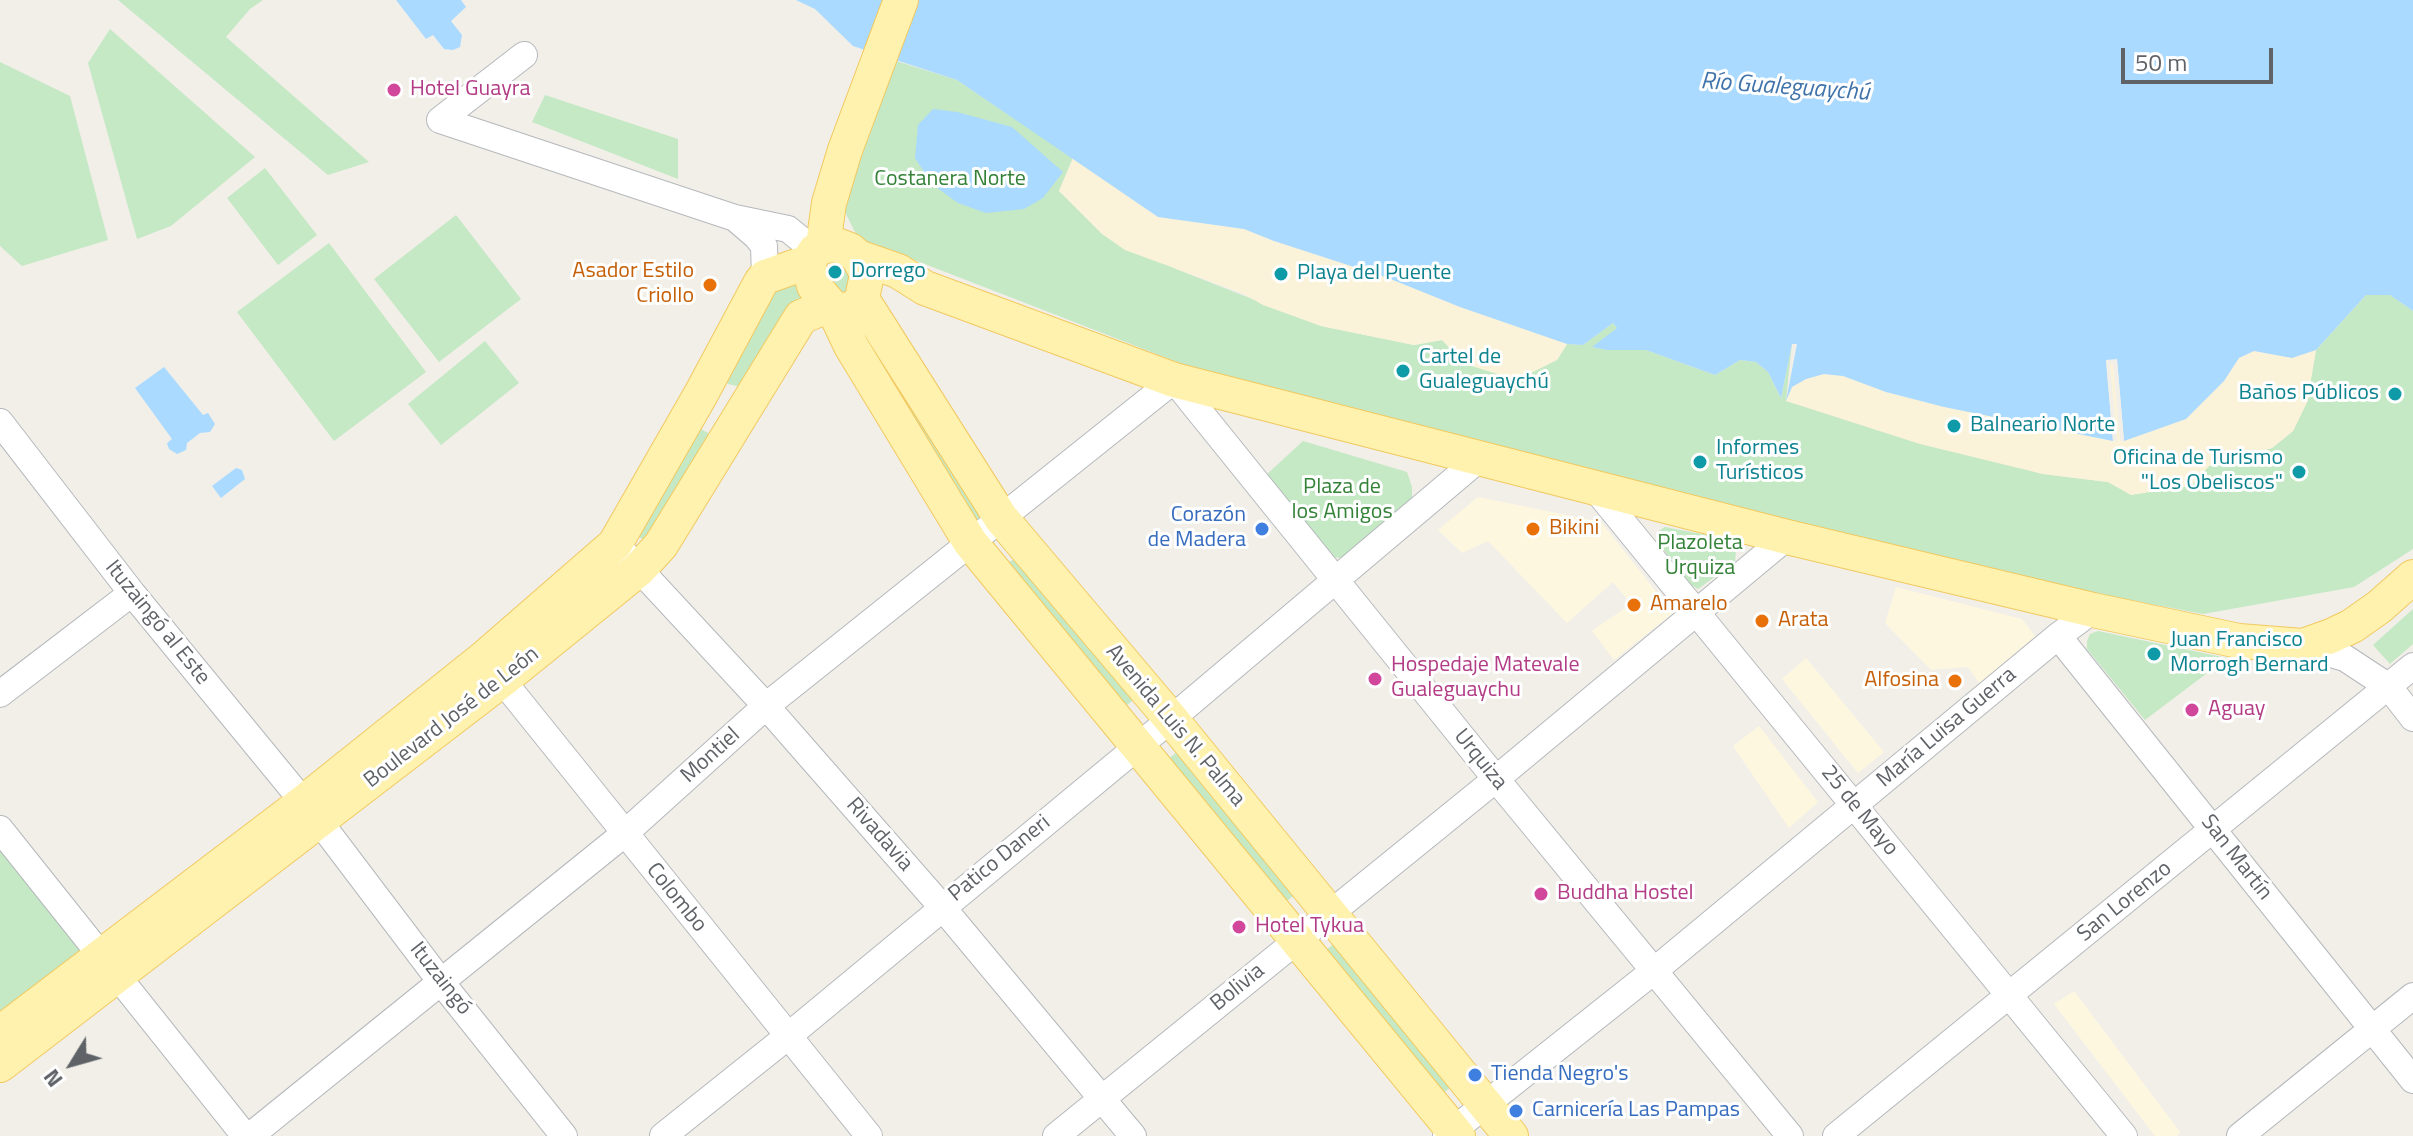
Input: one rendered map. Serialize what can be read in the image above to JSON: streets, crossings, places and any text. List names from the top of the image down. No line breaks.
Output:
{"streets":{"main road":["Boulevard José de León","Avenida Luis N. Palma"],"street":["Ituzaingó al Este","María Luisa Guerra","Montiel","Urquiza","25 de Mayo","Rivadavia","San Martín","Patico Daneri","Colombo","San Lorenzo","Ituzaingó","Bolivia"]},"crossings":[["Ituzaingó al Este","Boulevard José de León"],["Ituzaingó al Este","Ituzaingó"],["Boulevard José de León","Avenida Luis N. Palma"],["Boulevard José de León","Rivadavia"],["Boulevard José de León","Colombo"],["Boulevard José de León","Ituzaingó"],["Avenida Luis N. Palma","María Luisa Guerra"],["Avenida Luis N. Palma","Montiel"],["Avenida Luis N. Palma","Patico Daneri"],["Avenida Luis N. Palma","Bolivia"],["María Luisa Guerra","Urquiza"],["María Luisa Guerra","25 de Mayo"],["María Luisa Guerra","San Martín"],["Montiel","Urquiza"],["Montiel","Rivadavia"],["Montiel","Colombo"],["Montiel","Ituzaingó"],["Urquiza","Patico Daneri"],["Urquiza","Bolivia"],["25 de Mayo","San Lorenzo"],["25 de Mayo","Bolivia"],["Rivadavia","Patico Daneri"],["Rivadavia","Bolivia"],["San Martín","San Lorenzo"],["Patico Daneri","Colombo"]],"water":["Río Gualeguaychú"],"parks":["Costanera Norte","Plaza de los Amigos","Plazoleta Urquiza"],"places":["Hotel Guayra","Dorrego","Playa del Puente","Asador Estilo Criollo","Cartel de Gualeguaychú","Baños Públicos","Balneario Norte","Informes Turísticos","Oficina de Turismo \"Los Obeliscos\"","Corazón de Madera","Bikini","Amarelo","Arata","Juan Francisco Morrogh Bernard","Hospedaje Matevale Gualeguaychu","Alfosina","Aguay","Buddha Hostel","Hotel Tykua","Tienda Negro's","Carnicería Las Pampas"],"scale_bar":"50 m","north":"bottom left"}
